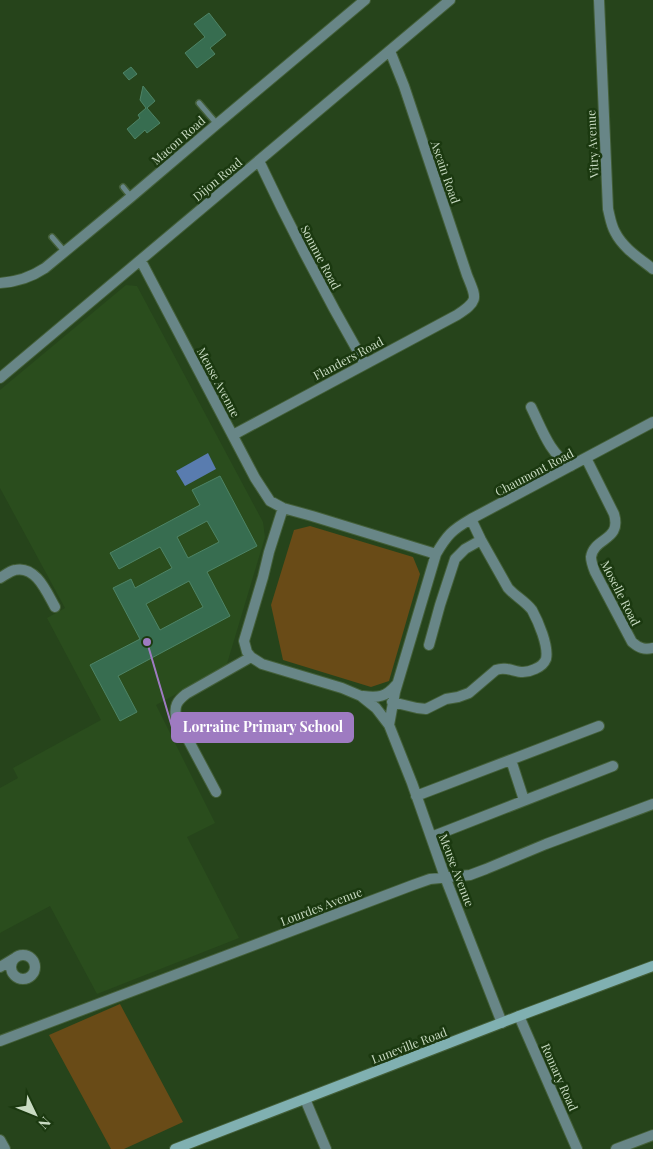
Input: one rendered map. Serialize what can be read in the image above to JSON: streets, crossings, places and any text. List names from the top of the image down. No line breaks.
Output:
{"streets":{"street":["Macon Road","Vitry Avenue","Ascain Road","Dijon Road","Somme Road","Flanders Road","Meuse Avenue","Chaumont Road","Moselle Road","Lourdes Avenue","Luneville Road","Romary Road"]},"crossings":[["Ascain Road","Dijon Road"],["Ascain Road","Flanders Road"],["Dijon Road","Somme Road"],["Dijon Road","Meuse Avenue"],["Somme Road","Flanders Road"],["Flanders Road","Meuse Avenue"],["Meuse Avenue","Chaumont Road"],["Meuse Avenue","Lourdes Avenue"],["Meuse Avenue","Luneville Road"],["Chaumont Road","Moselle Road"],["Luneville Road","Romary Road"]],"places":["Lorraine Primary School"],"north":"bottom right"}
